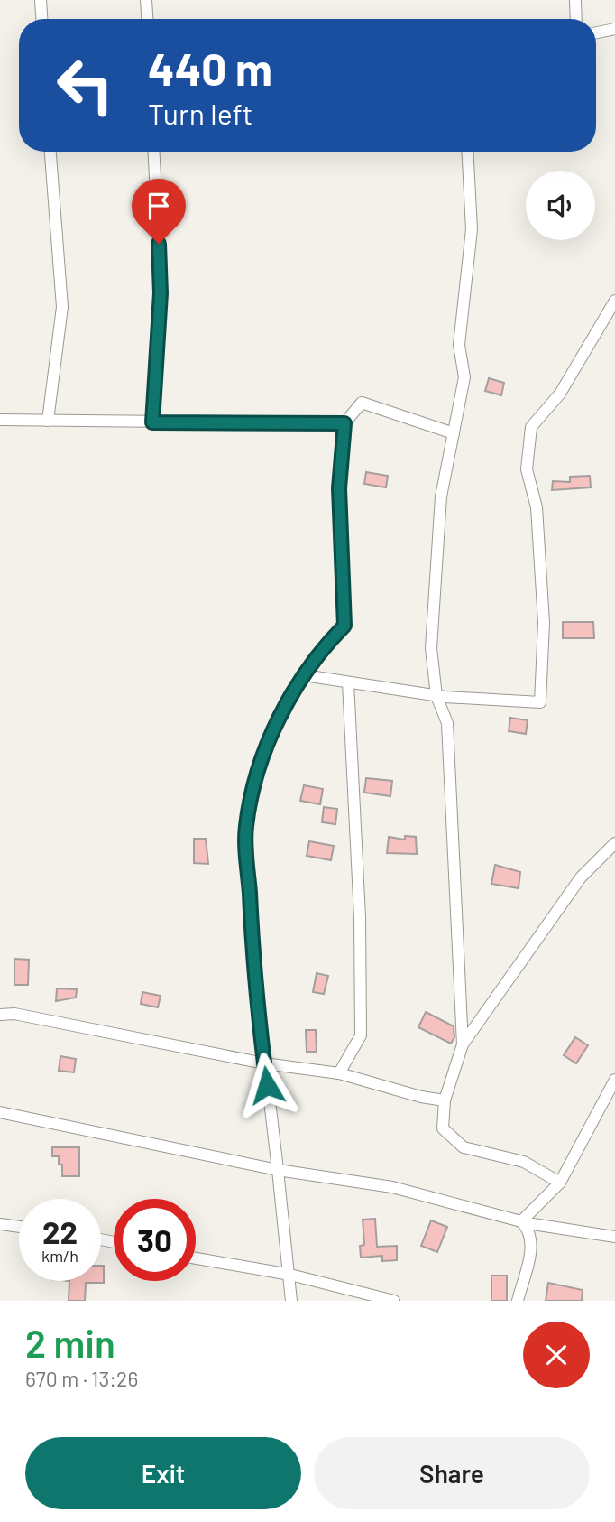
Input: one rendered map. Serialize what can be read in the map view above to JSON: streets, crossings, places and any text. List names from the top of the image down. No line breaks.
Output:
{"page":{"turn":["440 m","Turn left"],"speed":"22 km/h","limit":"30","heading":["2 min","670 m · 13:26"],"buttons":["Exit","Share"]}}
